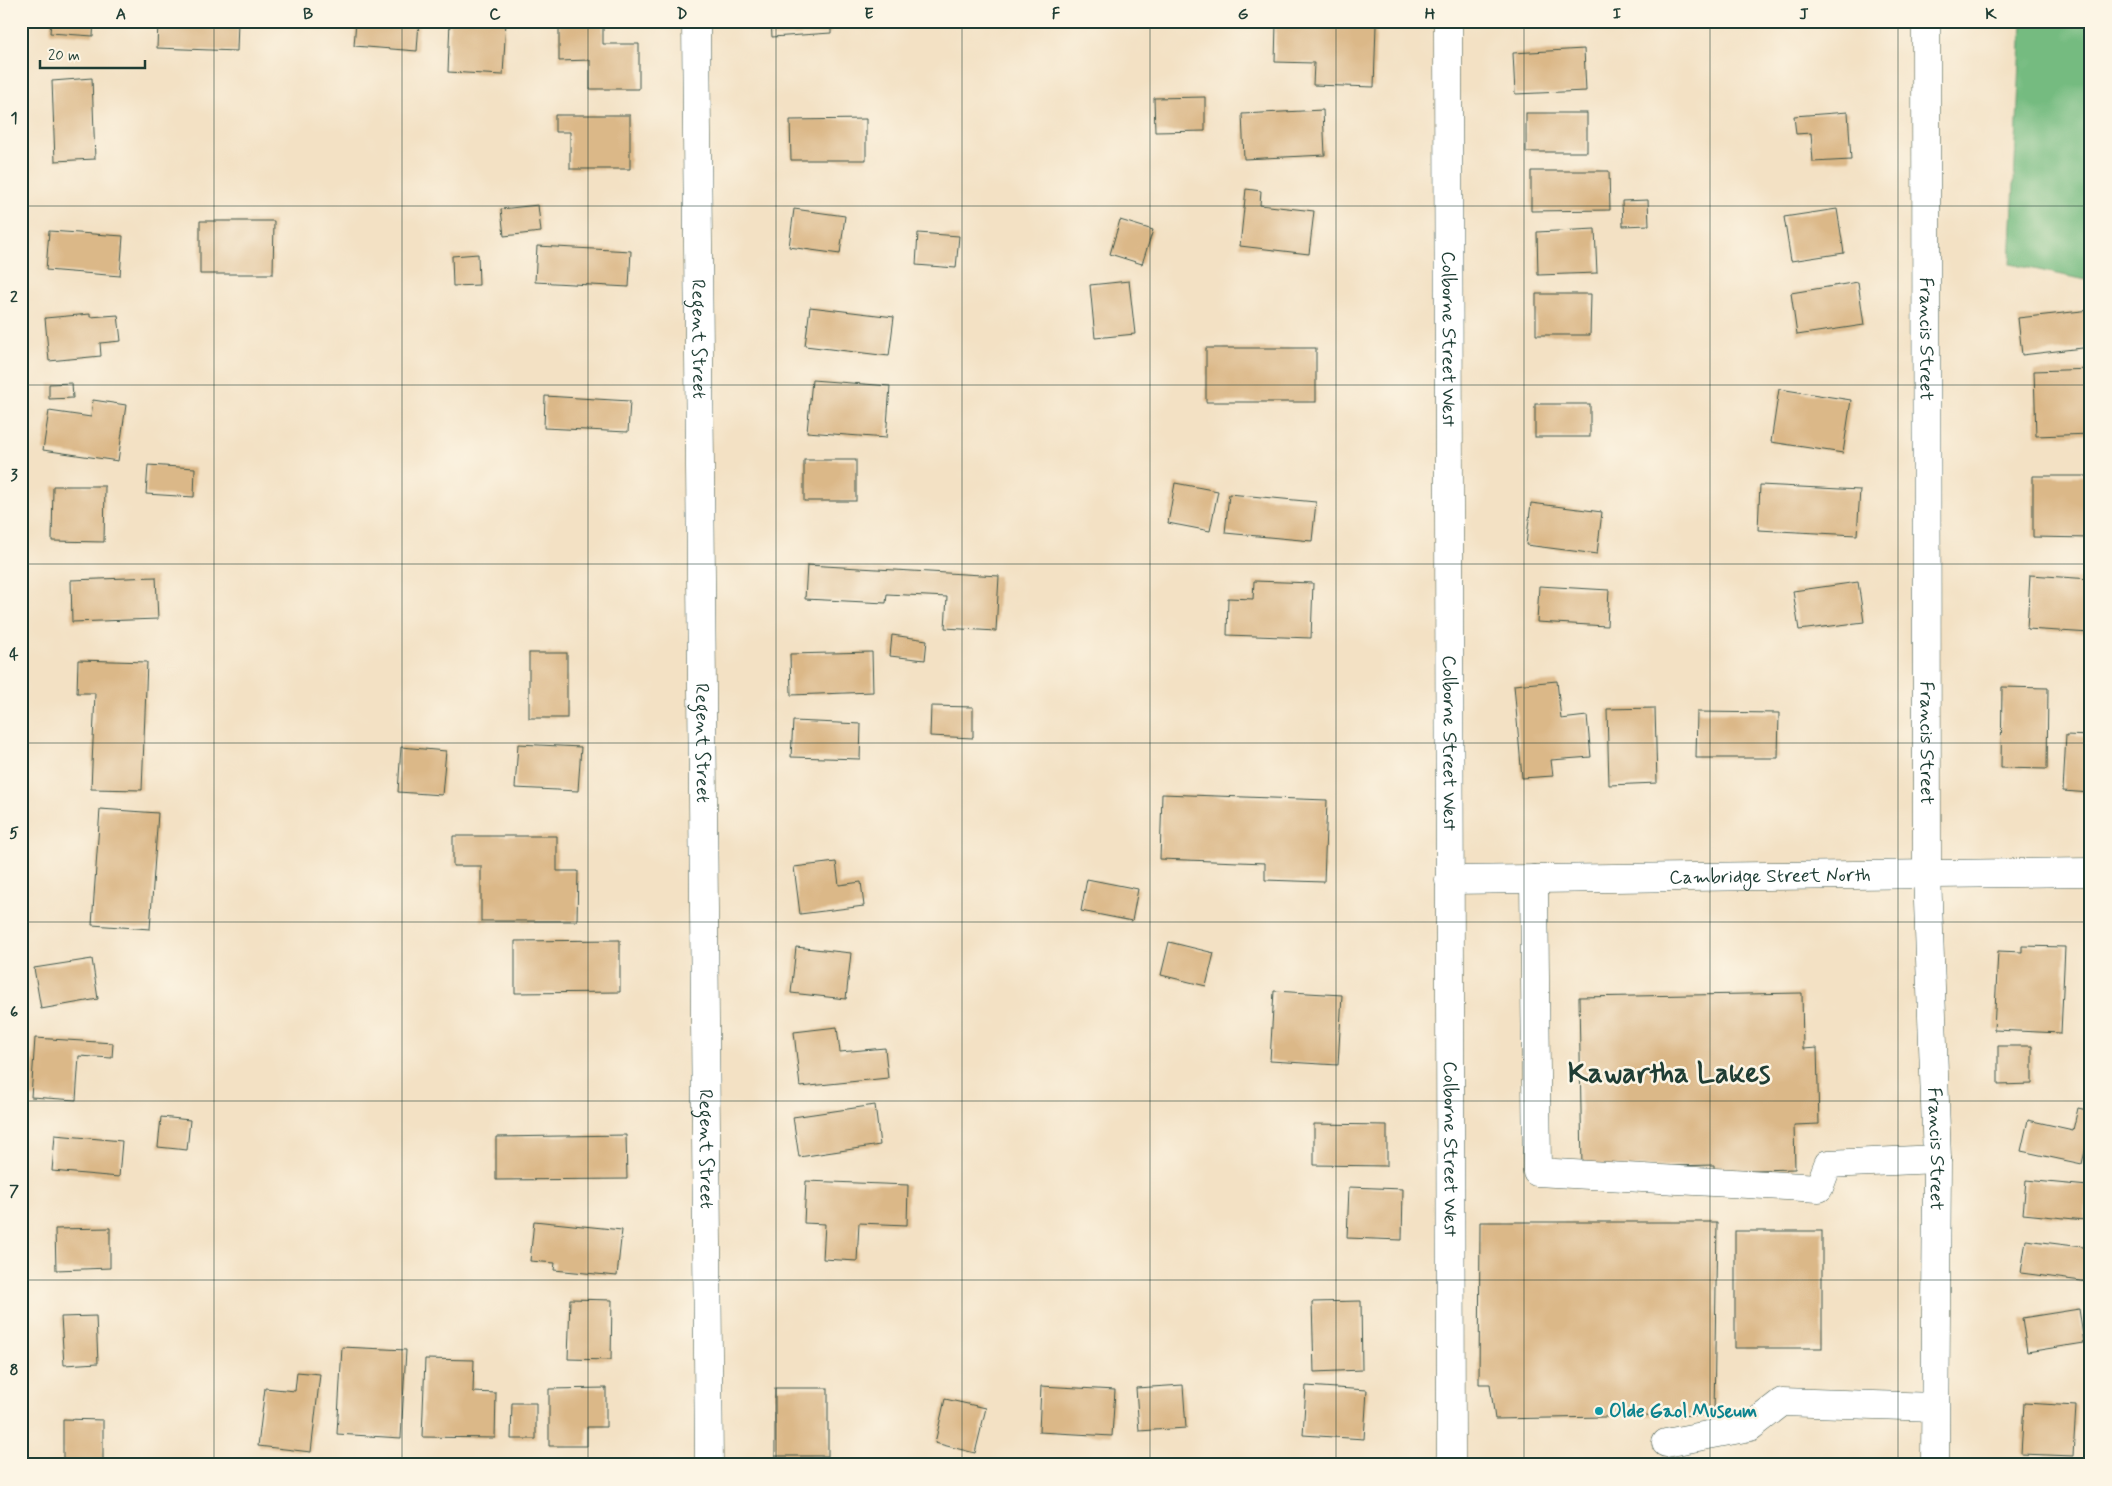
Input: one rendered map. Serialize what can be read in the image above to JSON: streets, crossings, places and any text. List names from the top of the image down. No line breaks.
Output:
{"streets":{"street":["Regent Street","Colborne Street West","Francis Street","Cambridge Street North"]},"crossings":[["Colborne Street West","Cambridge Street North"],["Francis Street","Cambridge Street North"]],"districts":["Kawartha Lakes"],"places":["Olde Gaol Museum"],"scale_bar":"20 m","grid":{"columns":["A","B","C","D","E","F","G","H","I","J","K"],"rows":["1","2","3","4","5","6","7","8"]}}
